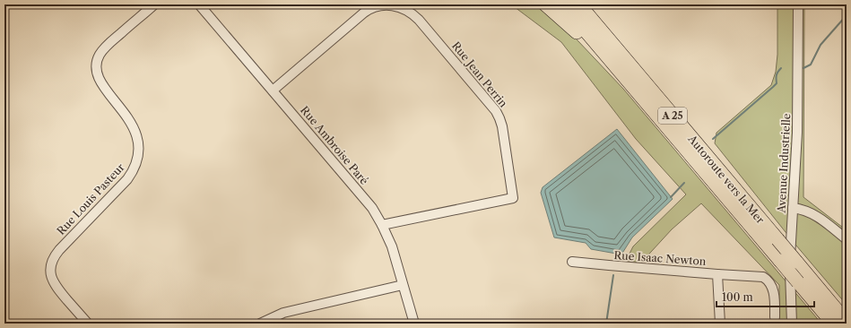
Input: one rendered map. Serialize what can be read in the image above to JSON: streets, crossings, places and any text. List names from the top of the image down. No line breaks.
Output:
{"streets":{"highway":["A 25","Autoroute vers la Mer"],"street":["Rue Jean Perrin","Rue Ambroise Paré","Avenue Industrielle","Rue Louis Pasteur","Rue Isaac Newton"]},"crossings":[["Rue Jean Perrin","Rue Ambroise Paré"]],"scale_bar":"100 m"}
